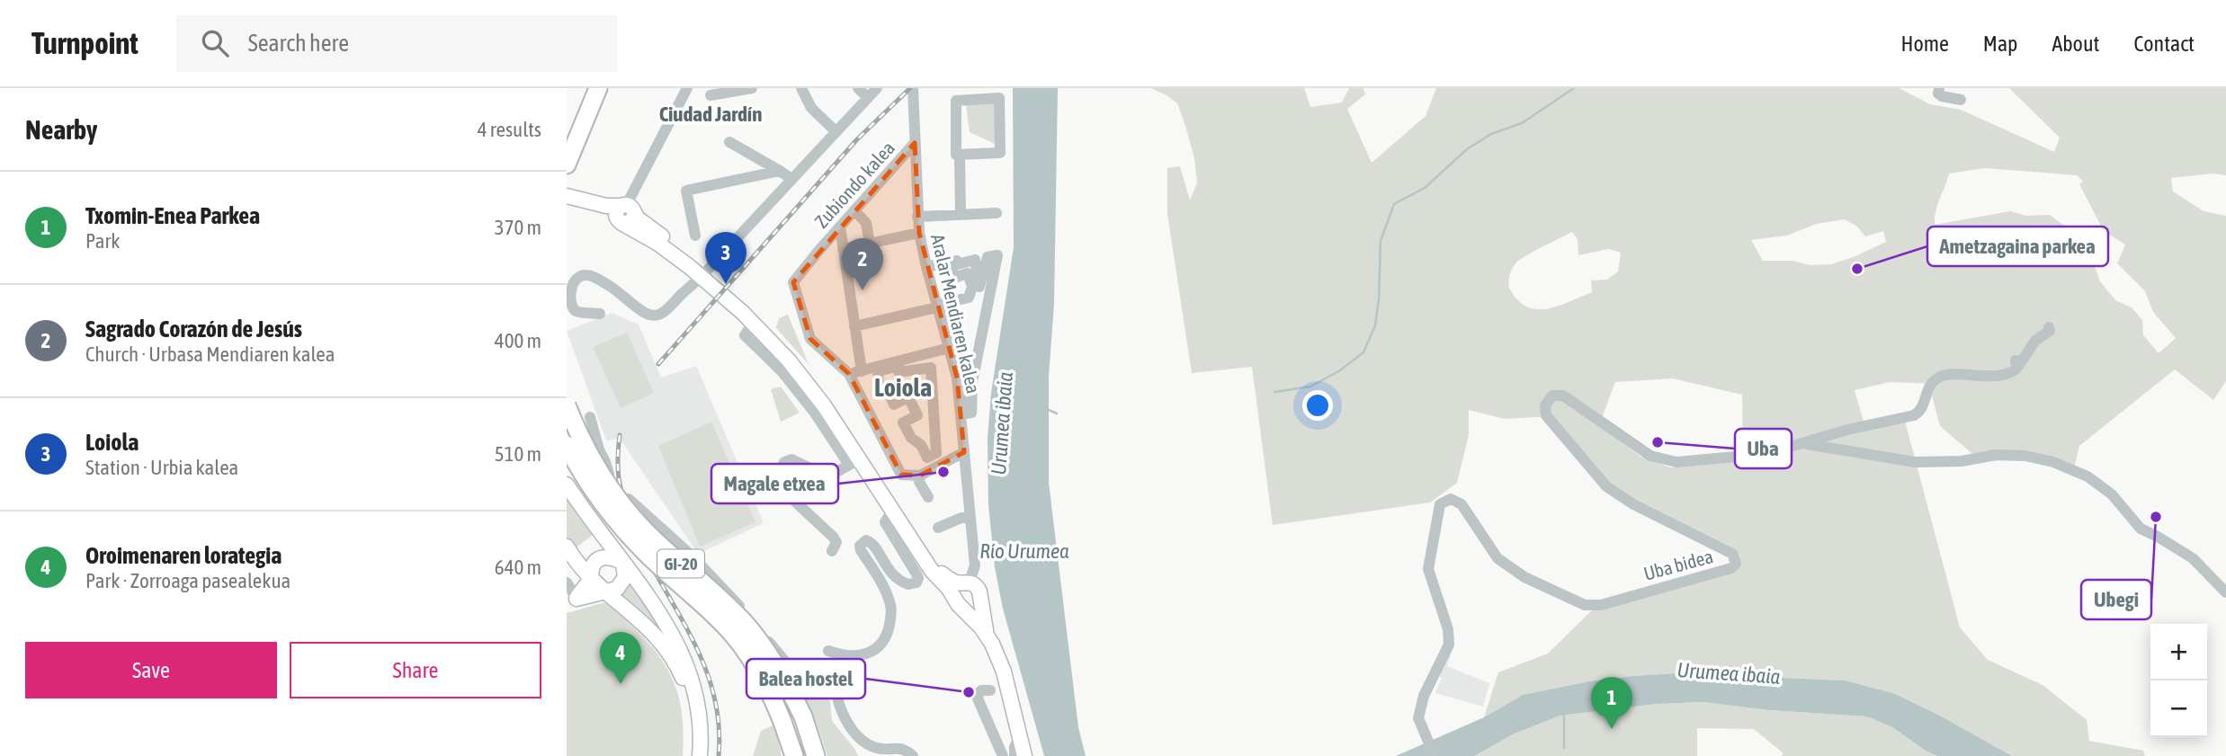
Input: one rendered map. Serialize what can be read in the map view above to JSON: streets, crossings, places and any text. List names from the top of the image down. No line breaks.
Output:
{"streets":{"highway":["GI-20"],"street":["Zubiondo kalea","Aralar Mendiaren kalea","Uba bidea"]},"crossings":[["Zubiondo kalea","Aralar Mendiaren kalea"]],"districts":["Ciudad Jardín","Loiola"],"water":["Urumea ibaia","Río Urumea"],"places":["Ametzagaina parkea","Uba","Magale etxea","Ubegi","Balea hostel"],"page":{"header":"Turnpoint","search":"Search here","nav":["Home","Map","About","Contact"],"heading":["Nearby","4 results"],"list":[{"mark":"1","name":"Txomin-Enea Parkea","note":"Park","value":"370 m"},{"mark":"2","name":"Sagrado Corazón de Jesús","note":"Church · Urbasa Mendiaren kalea","value":"400 m"},{"mark":"3","name":"Loiola","note":"Station · Urbia kalea","value":"510 m"},{"mark":"4","name":"Oroimenaren lorategia","note":"Park · Zorroaga pasealekua","value":"640 m"}],"pins":["3","2","4","1"],"buttons":["Save","Share"],"map_buttons":["+","−"]}}
